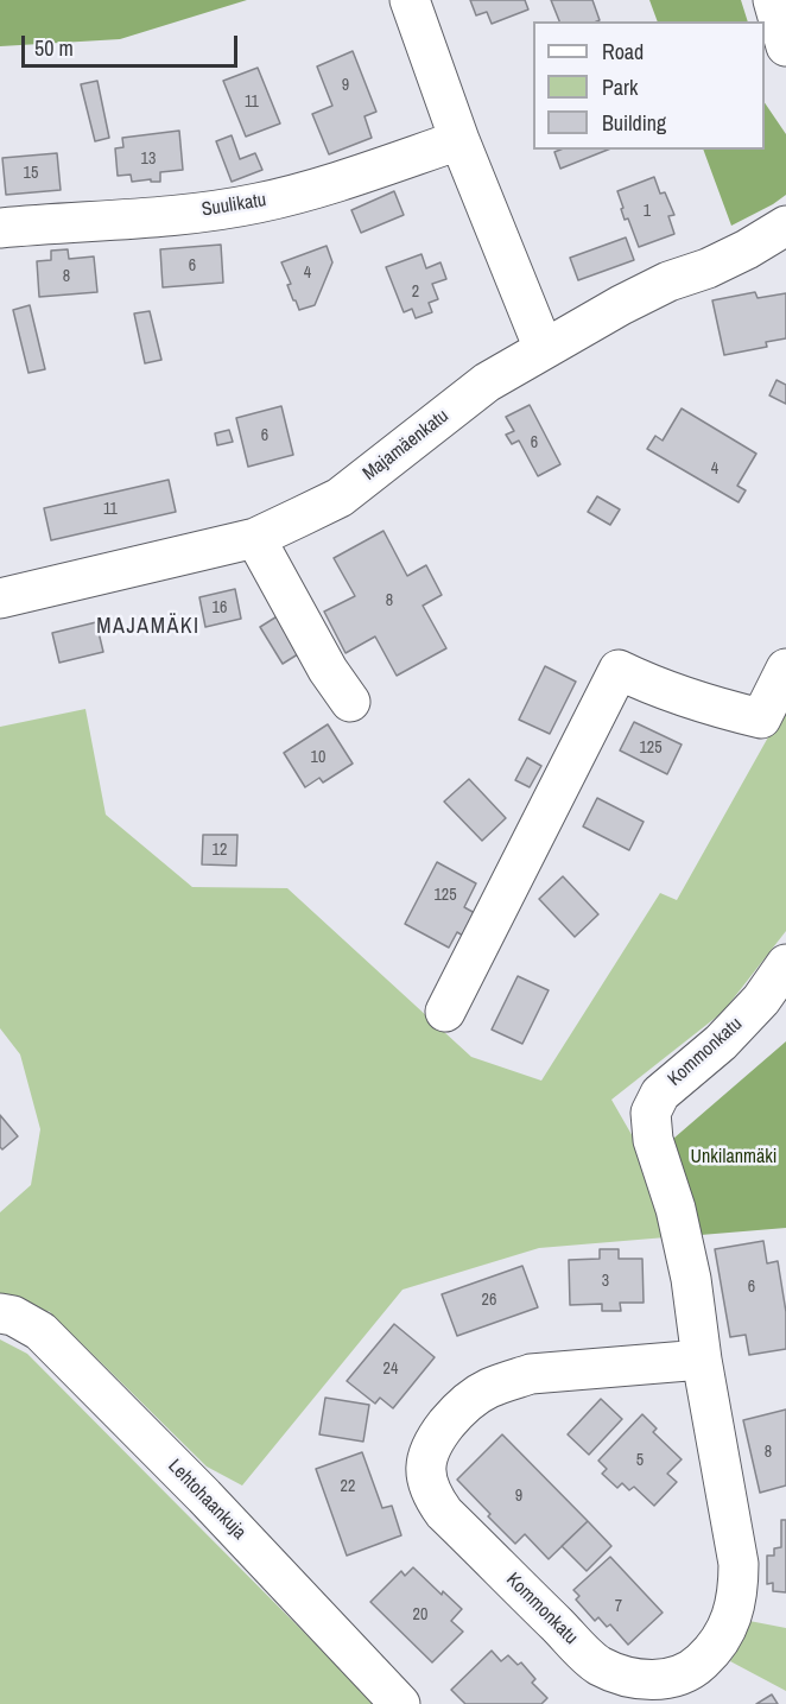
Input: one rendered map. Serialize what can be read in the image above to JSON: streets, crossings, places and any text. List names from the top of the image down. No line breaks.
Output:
{"streets":{"street":["Suulikatu","Majamäenkatu","Kommonkatu","Lehtohaankuja"]},"districts":["MAJAMÄKI"],"parks":["Unkilanmäki"],"house_numbers":["9","11","13","15","1","6","4","8","2","6","6","4","11","8","16","125","10","12","125","3","6","26","24","8","5","22","9","7","20"],"legend":["Road","Park","Building"],"scale_bar":"50 m"}
